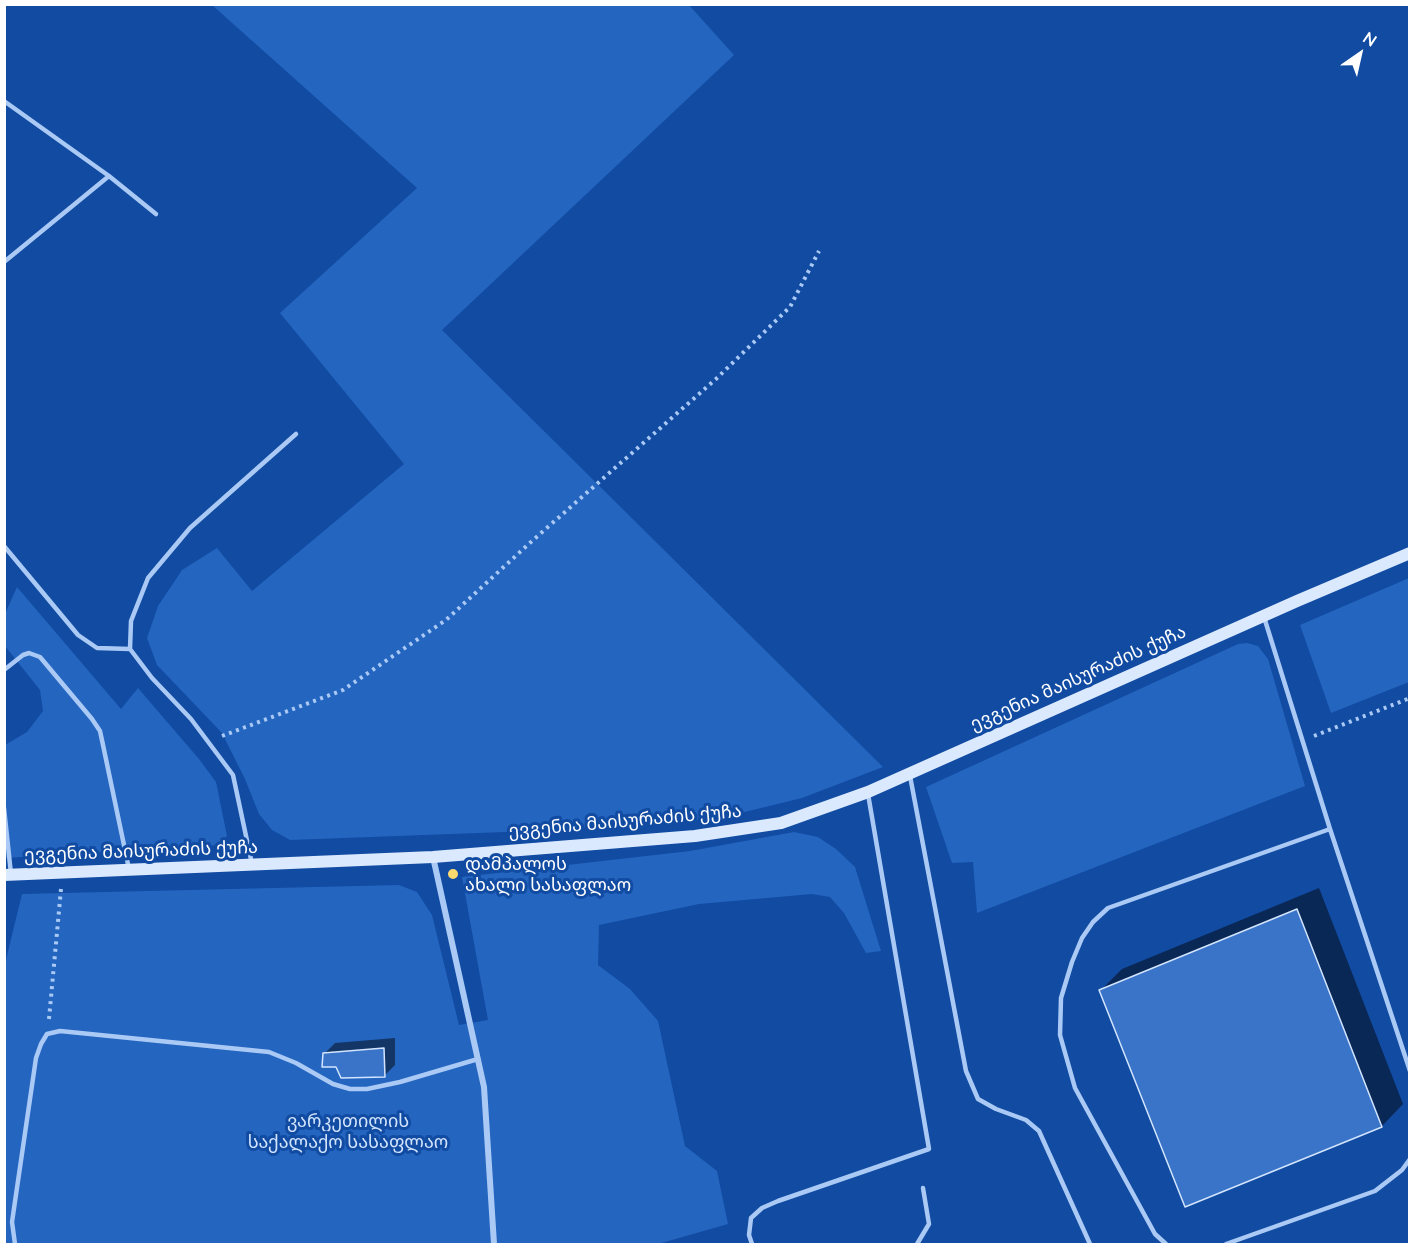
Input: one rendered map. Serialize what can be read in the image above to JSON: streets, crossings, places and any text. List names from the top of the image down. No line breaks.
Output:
{"streets":{"street":["ევგენია მაისურაძის ქუჩა"]},"parks":["ვარკეთილის საქალაქო სასაფლაო"],"places":["დამპალოს ახალი სასაფლაო"],"north":"top right"}
